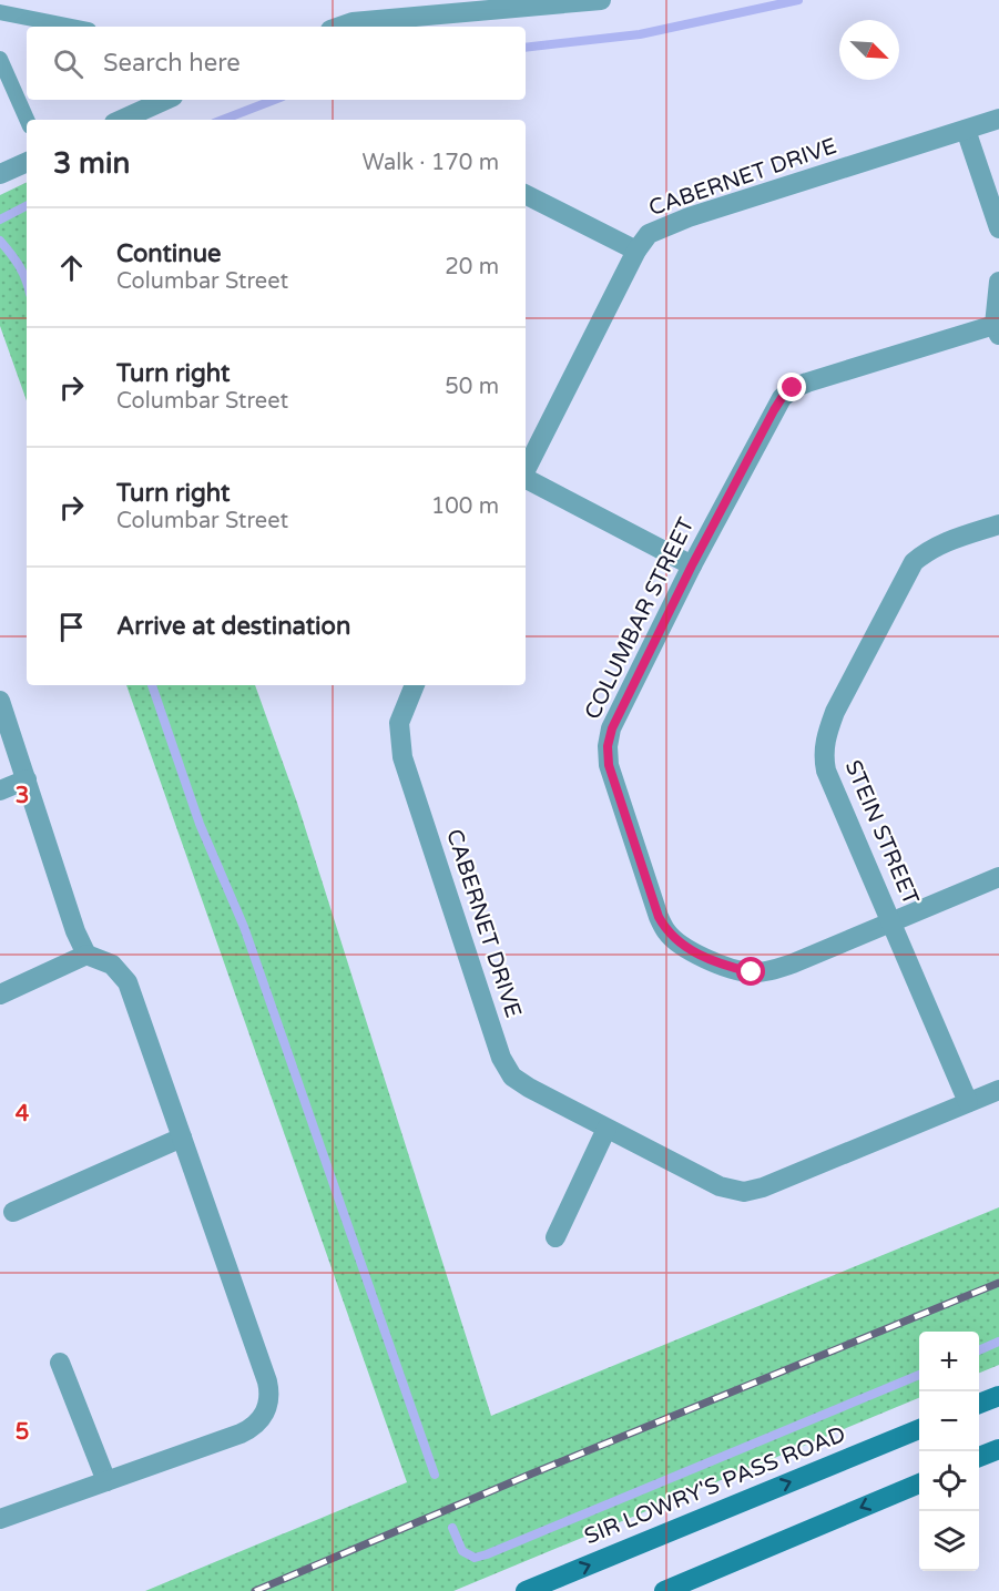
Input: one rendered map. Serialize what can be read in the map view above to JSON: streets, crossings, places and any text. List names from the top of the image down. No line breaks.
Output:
{"streets":{"main road":["SIR LOWRY'S PASS ROAD"],"street":["CABERNET DRIVE","COLUMBAR STREET","STEIN STREET"]},"crossings":[["CABERNET DRIVE","STEIN STREET"],["COLUMBAR STREET","STEIN STREET"]],"north":"bottom right","page":{"search":"Search here","heading":["3 min","Walk · 170 m"],"list":[["Continue","Columbar Street","20 m"],["Turn right","Columbar Street","50 m"],["Turn right","Columbar Street","100 m"],"Arrive at destination"],"map_buttons":["+","−"]},"grid":{"rows":["3","4","5"]}}
